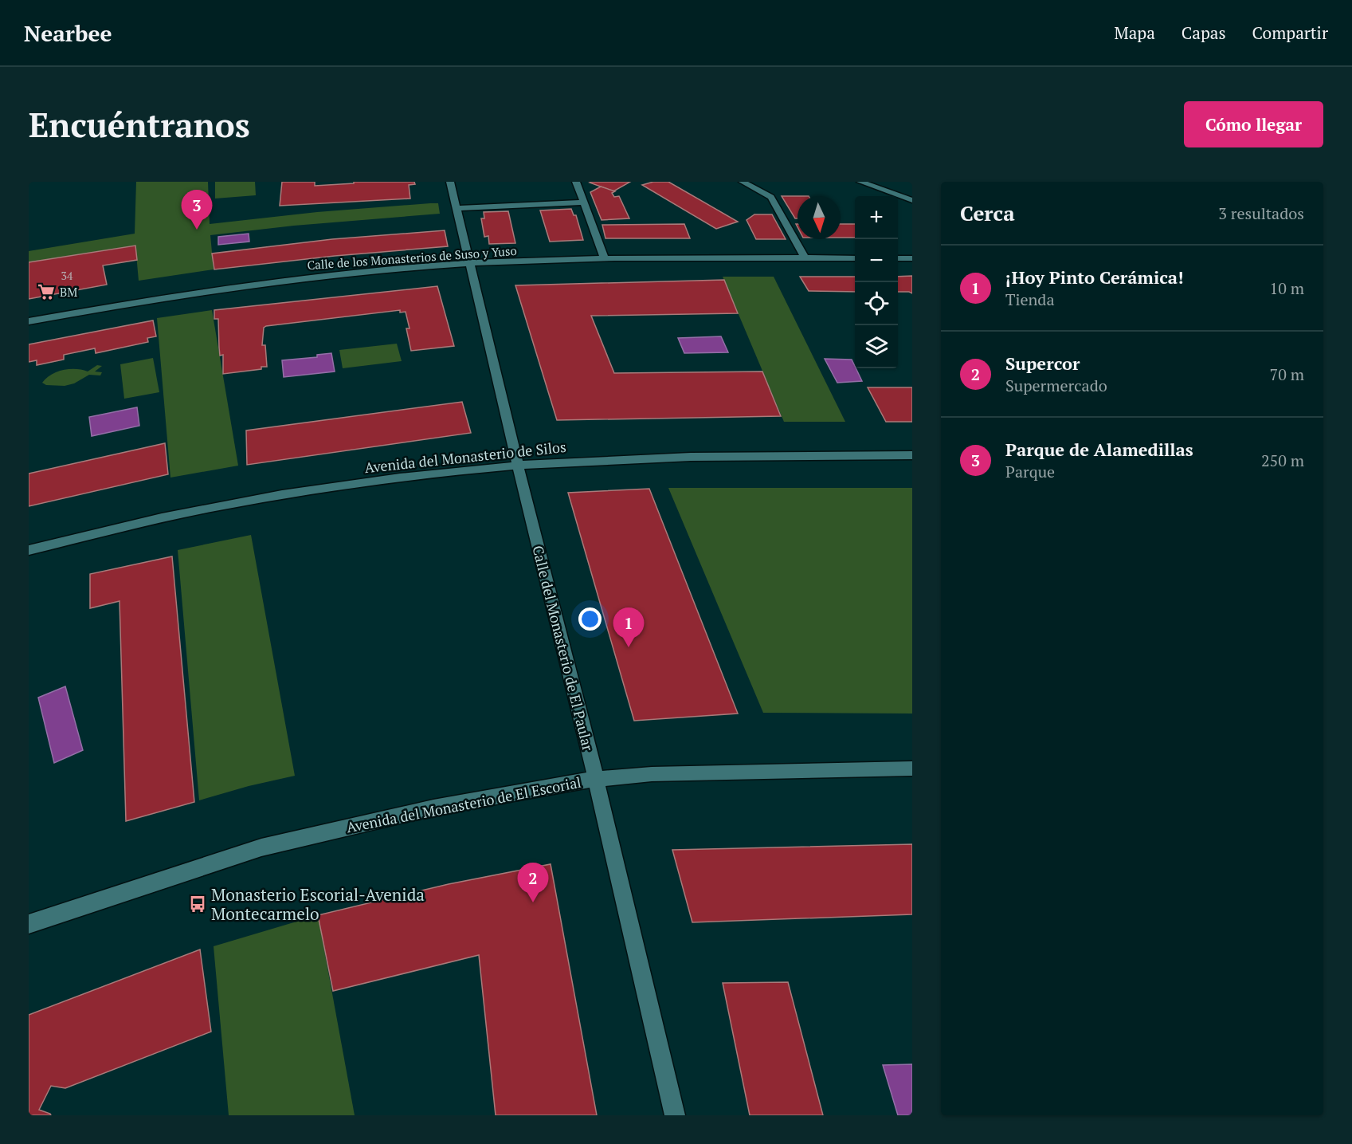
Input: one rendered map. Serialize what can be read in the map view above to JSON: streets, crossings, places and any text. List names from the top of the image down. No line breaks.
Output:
{"streets":{"street":["Calle de los Monasterios de Suso y Yuso","Avenida del Monasterio de Silos","Calle del Monasterio de El Paular","Avenida del Monasterio de El Escorial"]},"crossings":[["Calle de los Monasterios de Suso y Yuso","Calle del Monasterio de El Paular"],["Avenida del Monasterio de Silos","Calle del Monasterio de El Paular"],["Calle del Monasterio de El Paular","Avenida del Monasterio de El Escorial"]],"places":{"supermarket":["BM"],"bus stop":["Monasterio Escorial-Avenida Montecarmelo"]},"house_numbers":["34"],"north":"bottom","page":{"header":"Nearbee","nav":["Mapa","Capas","Compartir"],"buttons":"Cómo llegar","title":"Encuéntranos","heading":["Cerca","3 resultados"],"pins":["3","1","2"],"map_buttons":["+","−"],"list":[{"mark":"1","name":"¡Hoy Pinto Cerámica!","note":"Tienda","value":"10 m"},{"mark":"2","name":"Supercor","note":"Supermercado","value":"70 m"},{"mark":"3","name":"Parque de Alamedillas","note":"Parque","value":"250 m"}]}}
